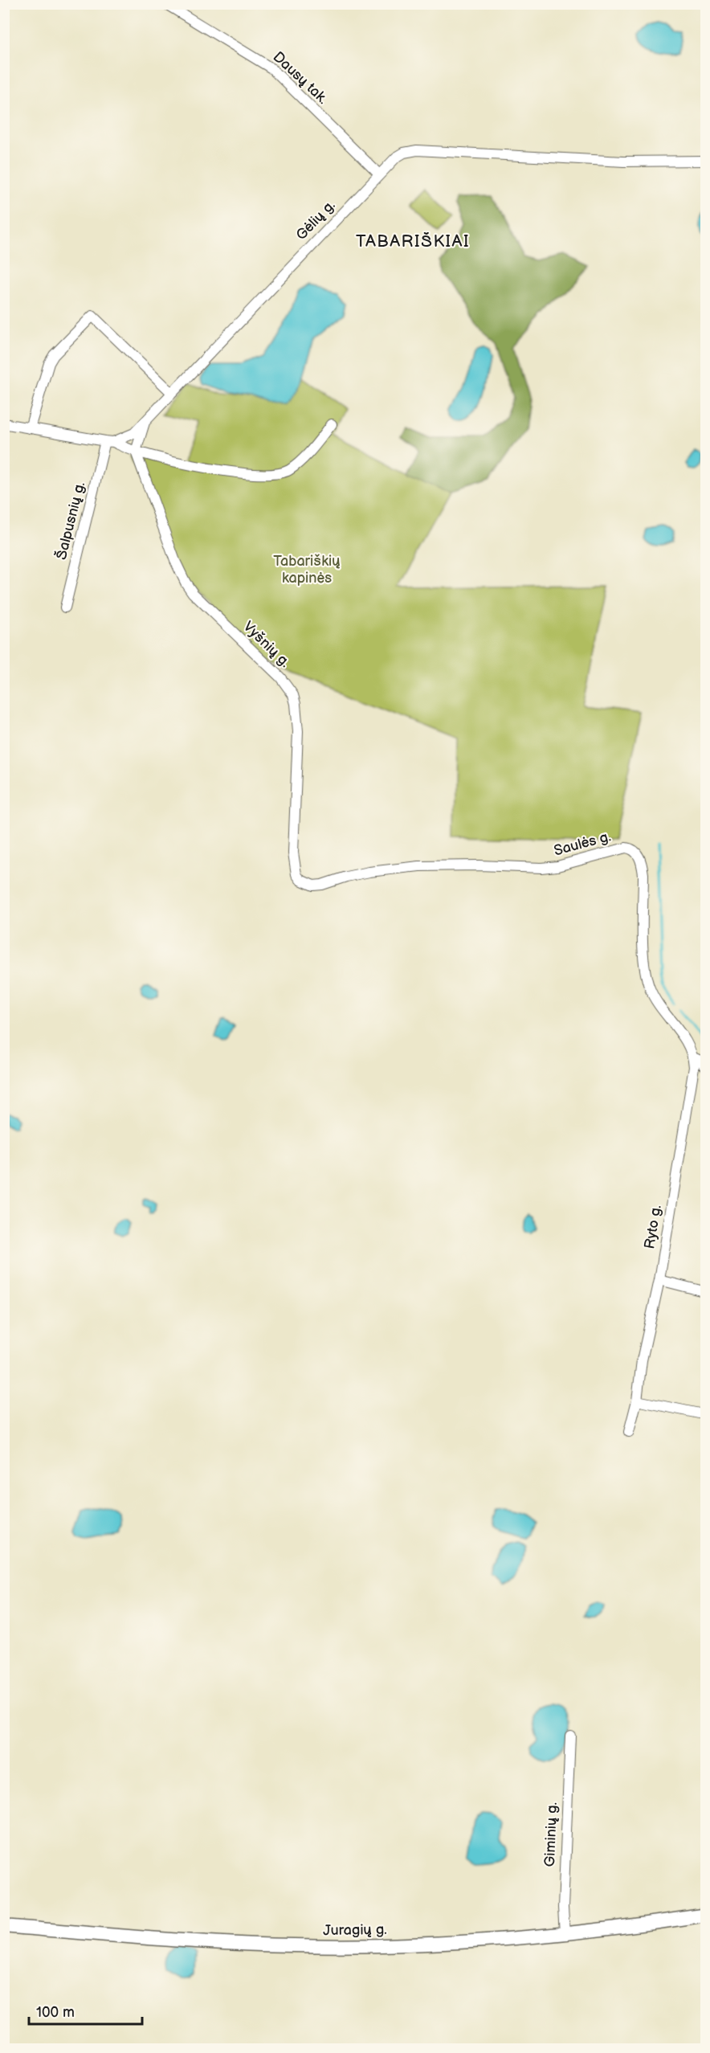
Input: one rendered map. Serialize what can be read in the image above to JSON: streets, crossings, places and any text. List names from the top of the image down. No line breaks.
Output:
{"streets":{"main road":["Juragių g."],"street":["Dausų tak.","Gėlių g.","Šalpusnių g.","Vyšnių g.","Saulės g.","Ryto g.","Giminių g."]},"crossings":[["Dausų tak.","Gėlių g."],["Gėlių g.","Šalpusnių g."],["Vyšnių g.","Saulės g."],["Saulės g.","Ryto g."],["Giminių g.","Juragių g."]],"districts":["TABARIŠKIAI"],"parks":["Tabariškių kapinės"],"scale_bar":"100 m"}
